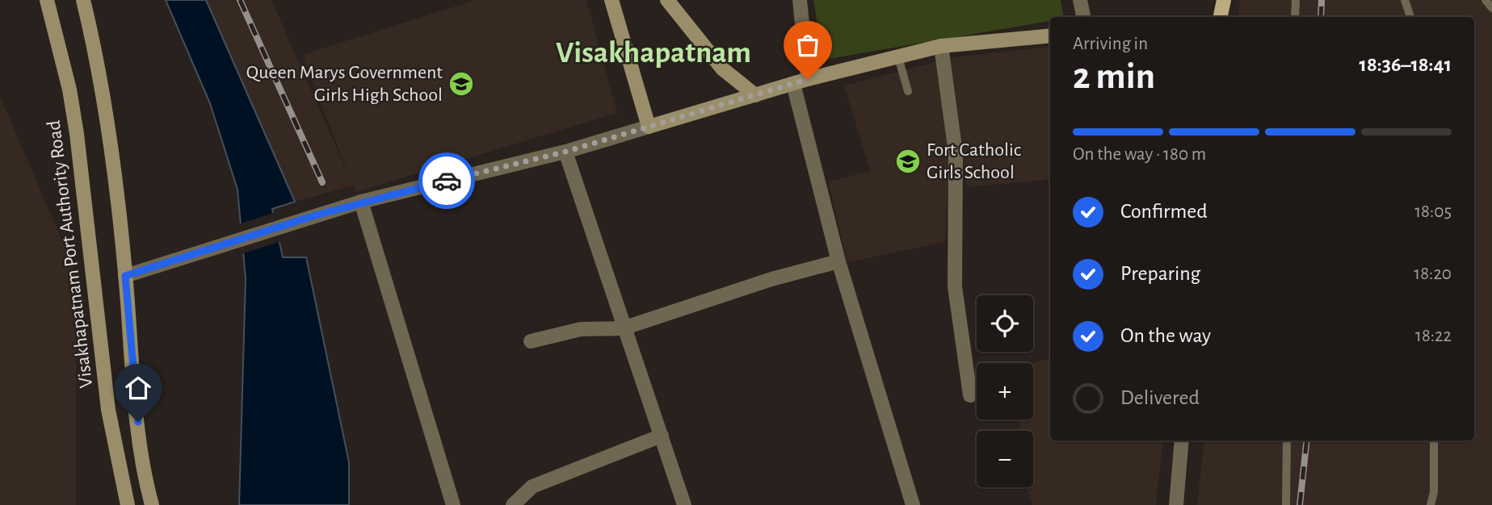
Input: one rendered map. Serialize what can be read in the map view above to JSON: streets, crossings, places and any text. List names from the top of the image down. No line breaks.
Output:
{"streets":{"main road":["Visakhapatnam Port Authority Road"]},"districts":["Visakhapatnam"],"places":{"school or university":["Queen Marys Government Girls High School","Fort Catholic Girls School"]},"page":{"heading":["2 min","Arriving in","18:36–18:41"],"bar":"On the way · 180 m","list":[["Confirmed","18:05"],["Preparing","18:20"],["On the way","18:22"],"Delivered"],"map_buttons":["+","−"]}}
